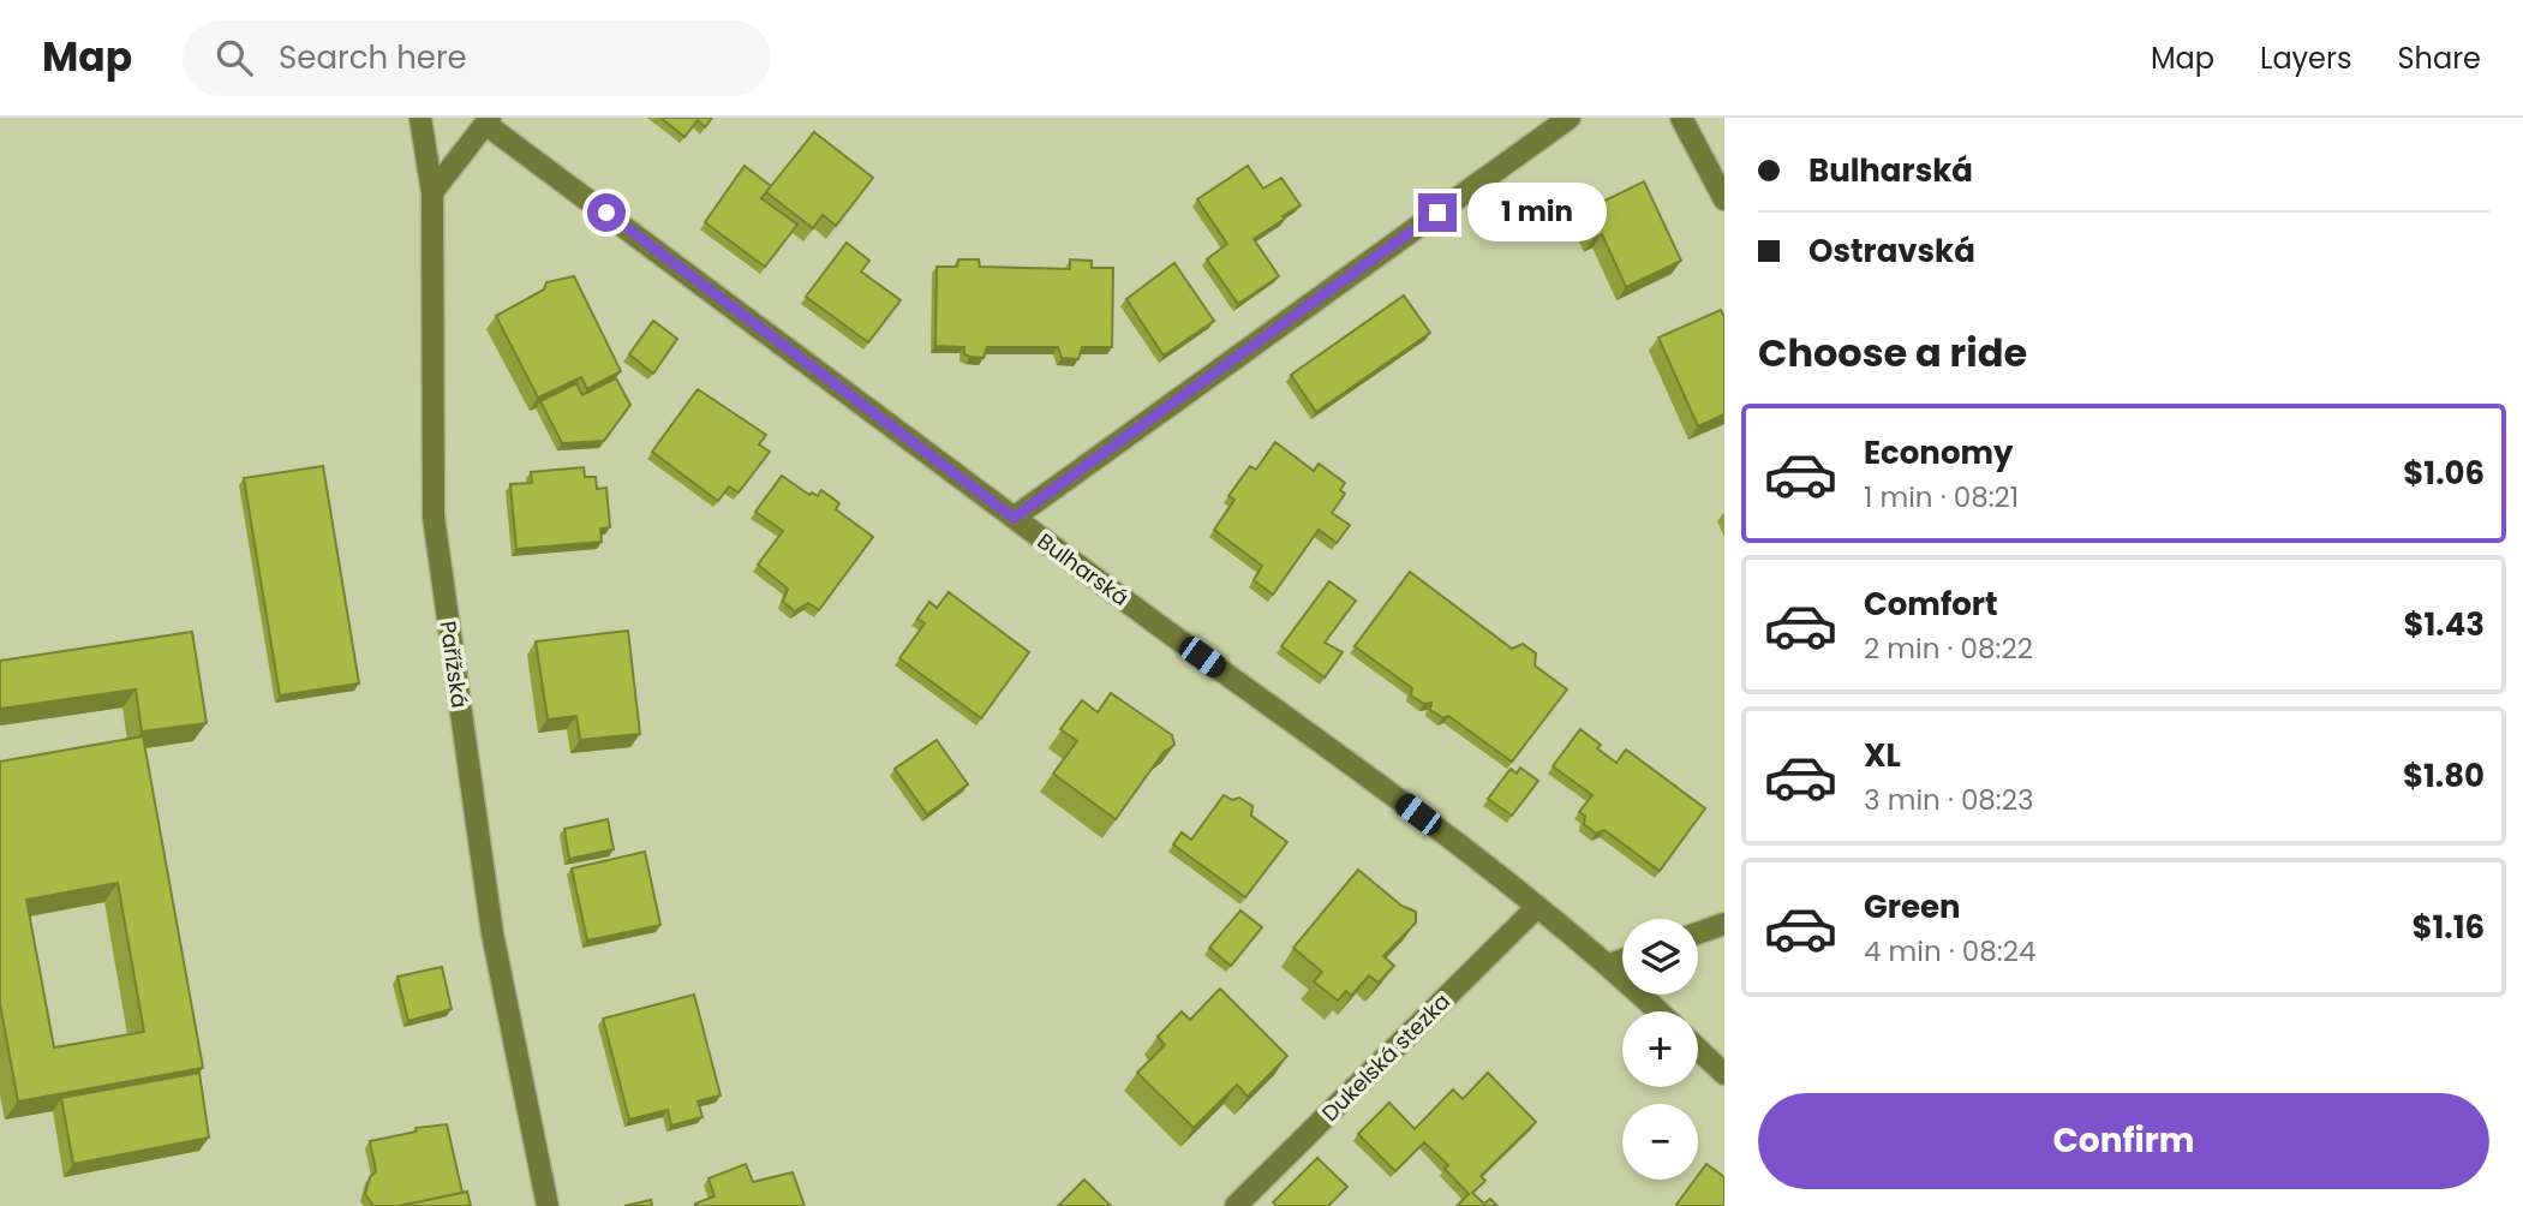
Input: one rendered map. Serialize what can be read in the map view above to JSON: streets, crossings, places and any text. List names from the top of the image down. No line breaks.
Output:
{"streets":{"street":["Bulharská","Pařížská","Dukelská stezka"]},"crossings":[["Bulharská","Dukelská stezka"]],"page":{"header":"Map","search":"Search here","nav":["Map","Layers","Share"],"banner":["Bulharská","Ostravská"],"bubble":"1 min","heading":"Choose a ride","list":[{"name":"Economy","note":"1 min · 08:21","value":"$1.06"},{"name":"Comfort","note":"2 min · 08:22","value":"$1.43"},{"name":"XL","note":"3 min · 08:23","value":"$1.80"},{"name":"Green","note":"4 min · 08:24","value":"$1.16"}],"map_buttons":["+","−"],"buttons":"Confirm"}}
